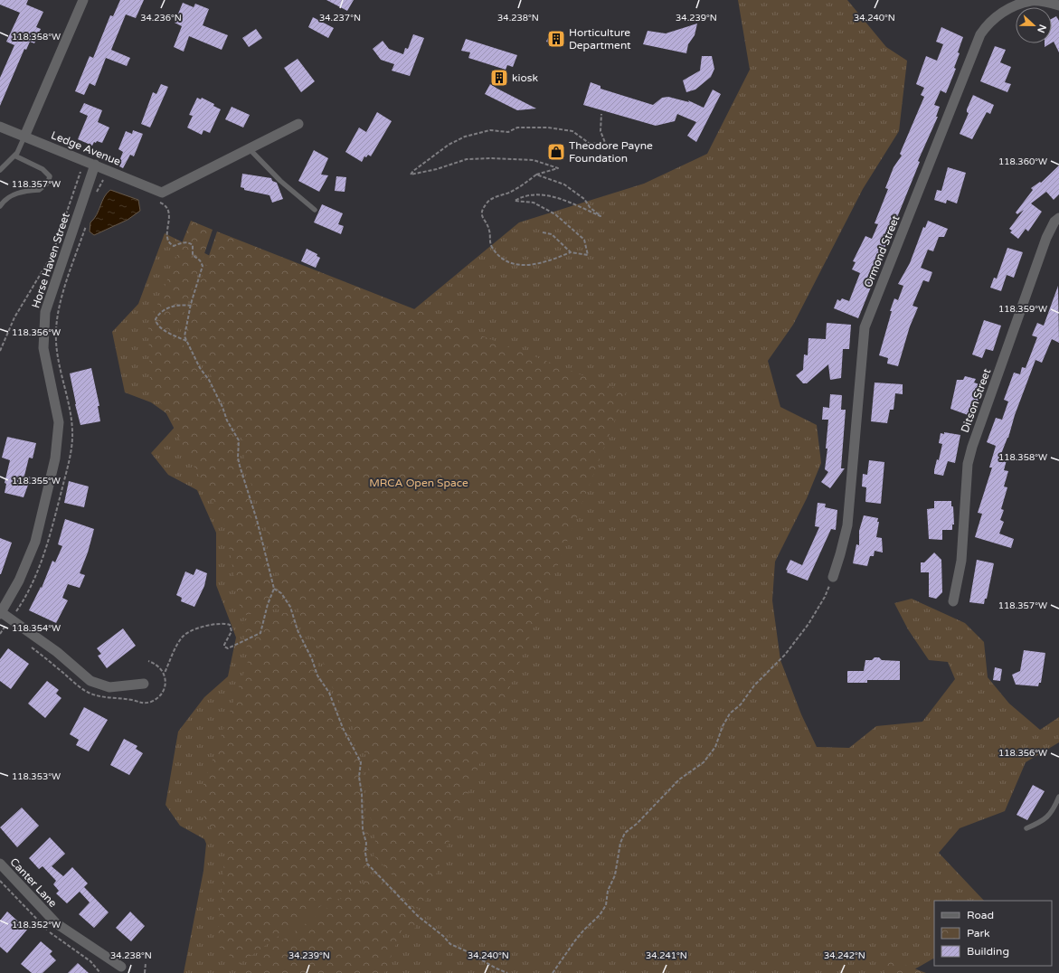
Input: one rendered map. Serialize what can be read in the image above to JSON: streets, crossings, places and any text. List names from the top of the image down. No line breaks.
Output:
{"streets":{"street":["Ledge Avenue","Ormond Street","Horse Haven Street","Ditson Street","Canter Lane"]},"crossings":[["Ledge Avenue","Horse Haven Street"]],"parks":["MRCA Open Space"],"places":{"building":["Horticulture Department","kiosk"],"shop":["Theodore Payne Foundation"]},"legend":["Road","Park","Building"],"north":"right","coordinates":["34.236°N","34.238°N","34.239°N","34.240°N","34.237°N","118.358°W","118.360°W","118.357°W","118.359°W","118.356°W","118.355°W","118.354°W","118.353°W","118.352°W","34.241°N","34.242°N"]}
